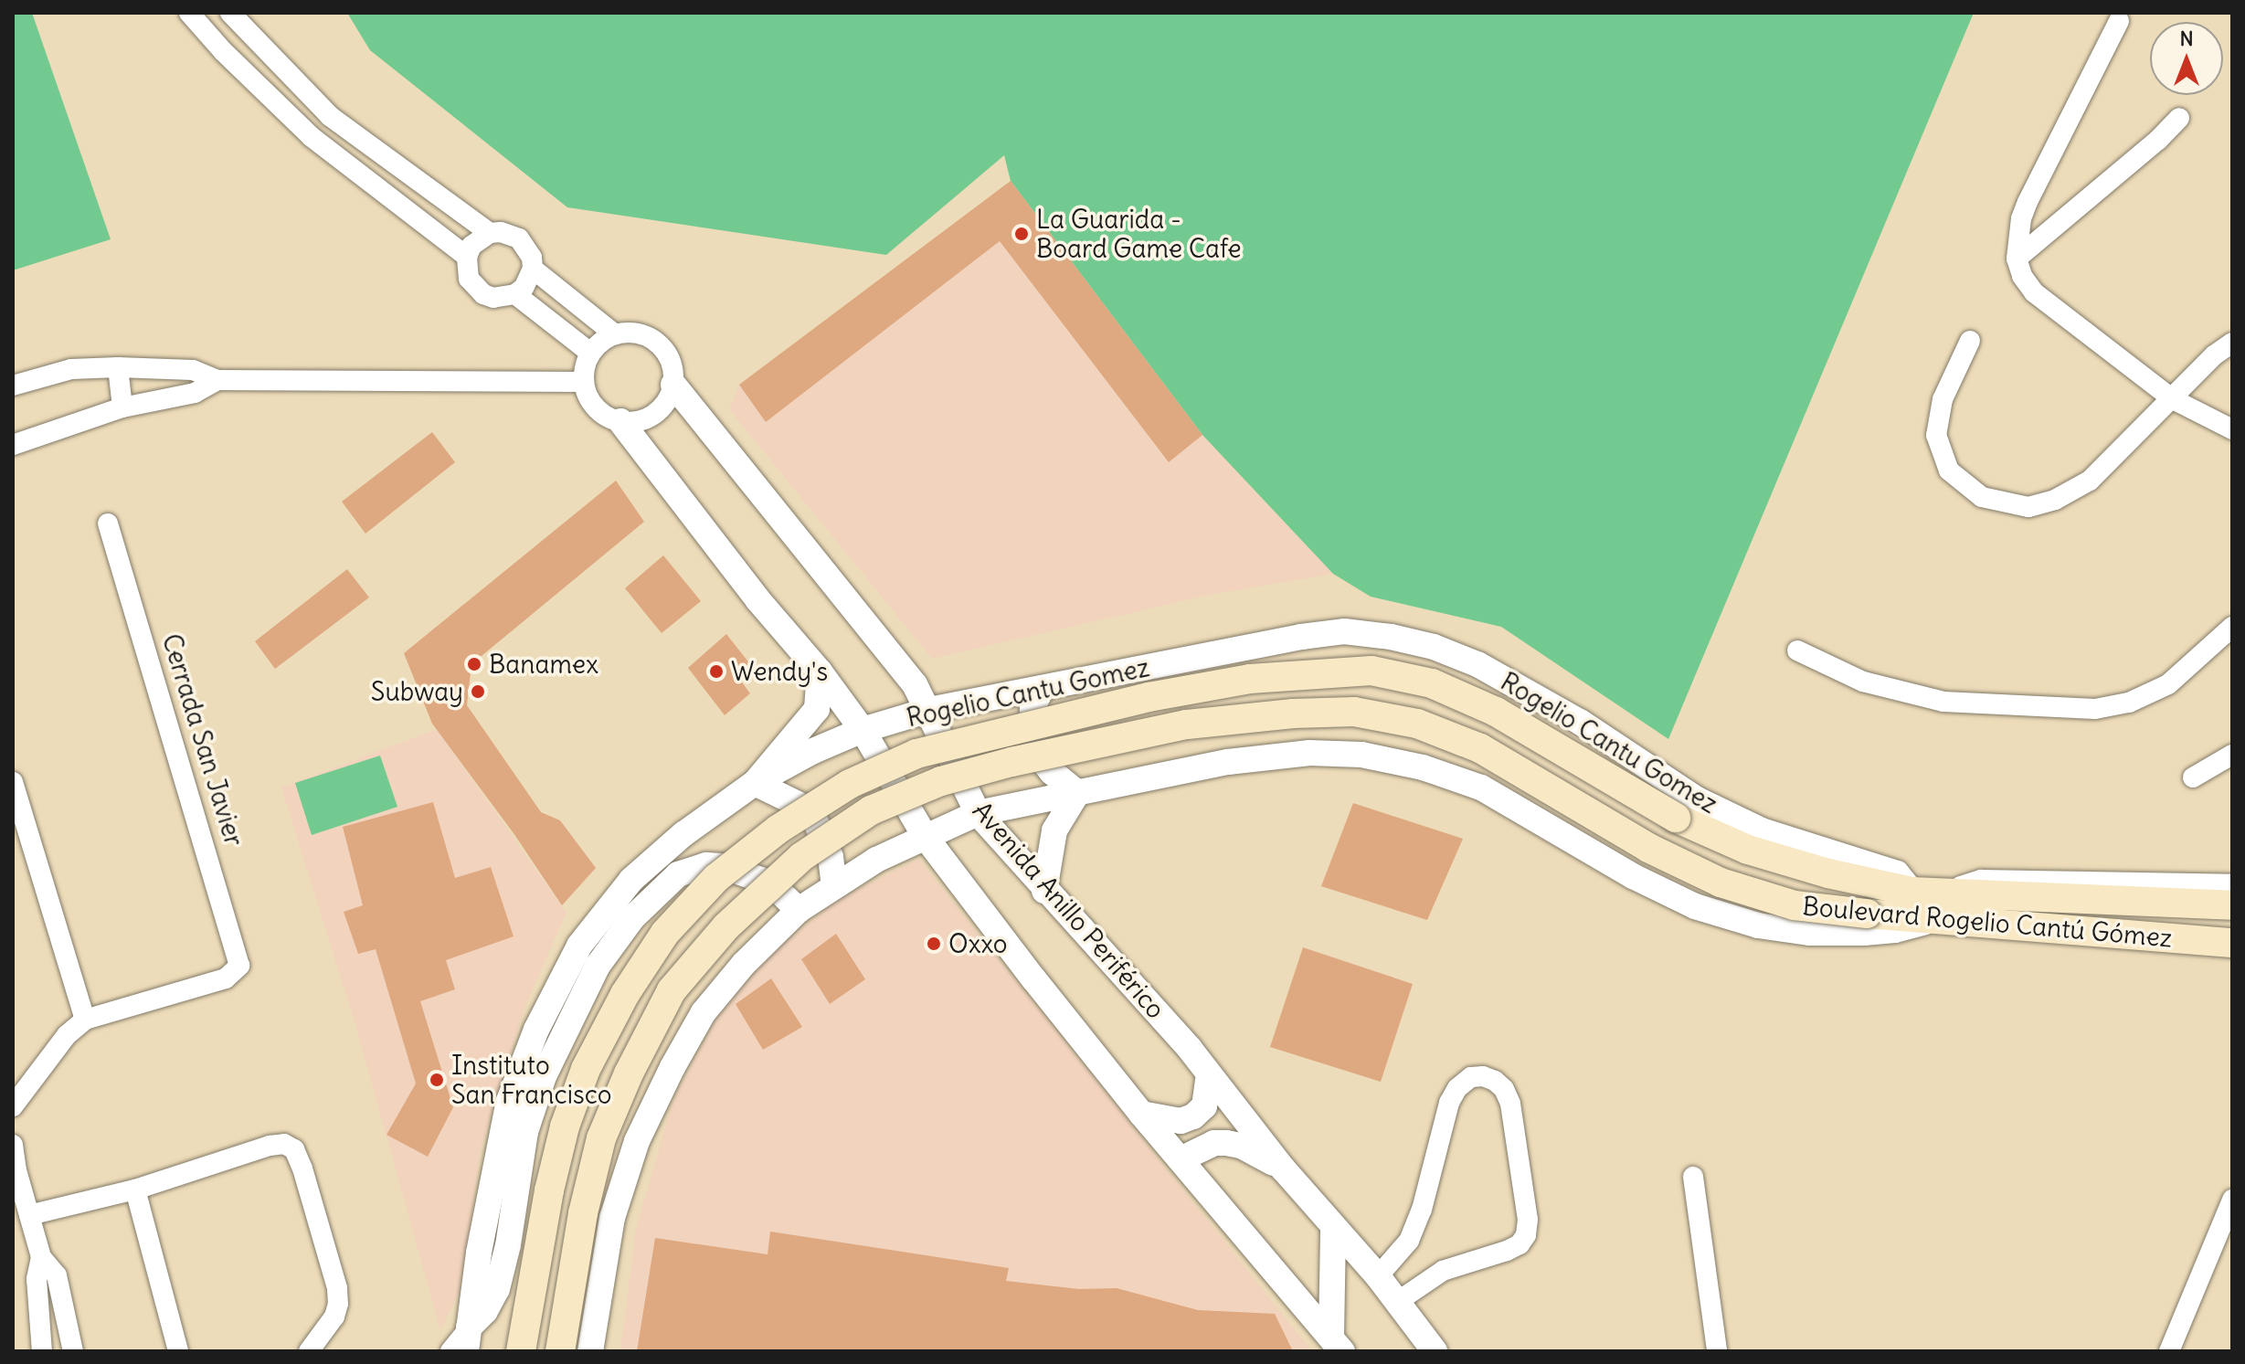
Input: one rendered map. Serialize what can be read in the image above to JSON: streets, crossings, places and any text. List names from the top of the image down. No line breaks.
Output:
{"streets":{"main road":["Boulevard Rogelio Cantú Gómez"],"street":["Rogelio Cantu Gomez","Cerrada San Javier","Avenida Anillo Periférico"]},"crossings":[["Rogelio Cantu Gomez","Avenida Anillo Periférico"],["Rogelio Cantu Gomez","Boulevard Rogelio Cantú Gómez"]],"places":["La Guarida - Board Game Cafe","Banamex","Wendy's","Subway","Oxxo","Instituto San Francisco"],"north":"top"}
